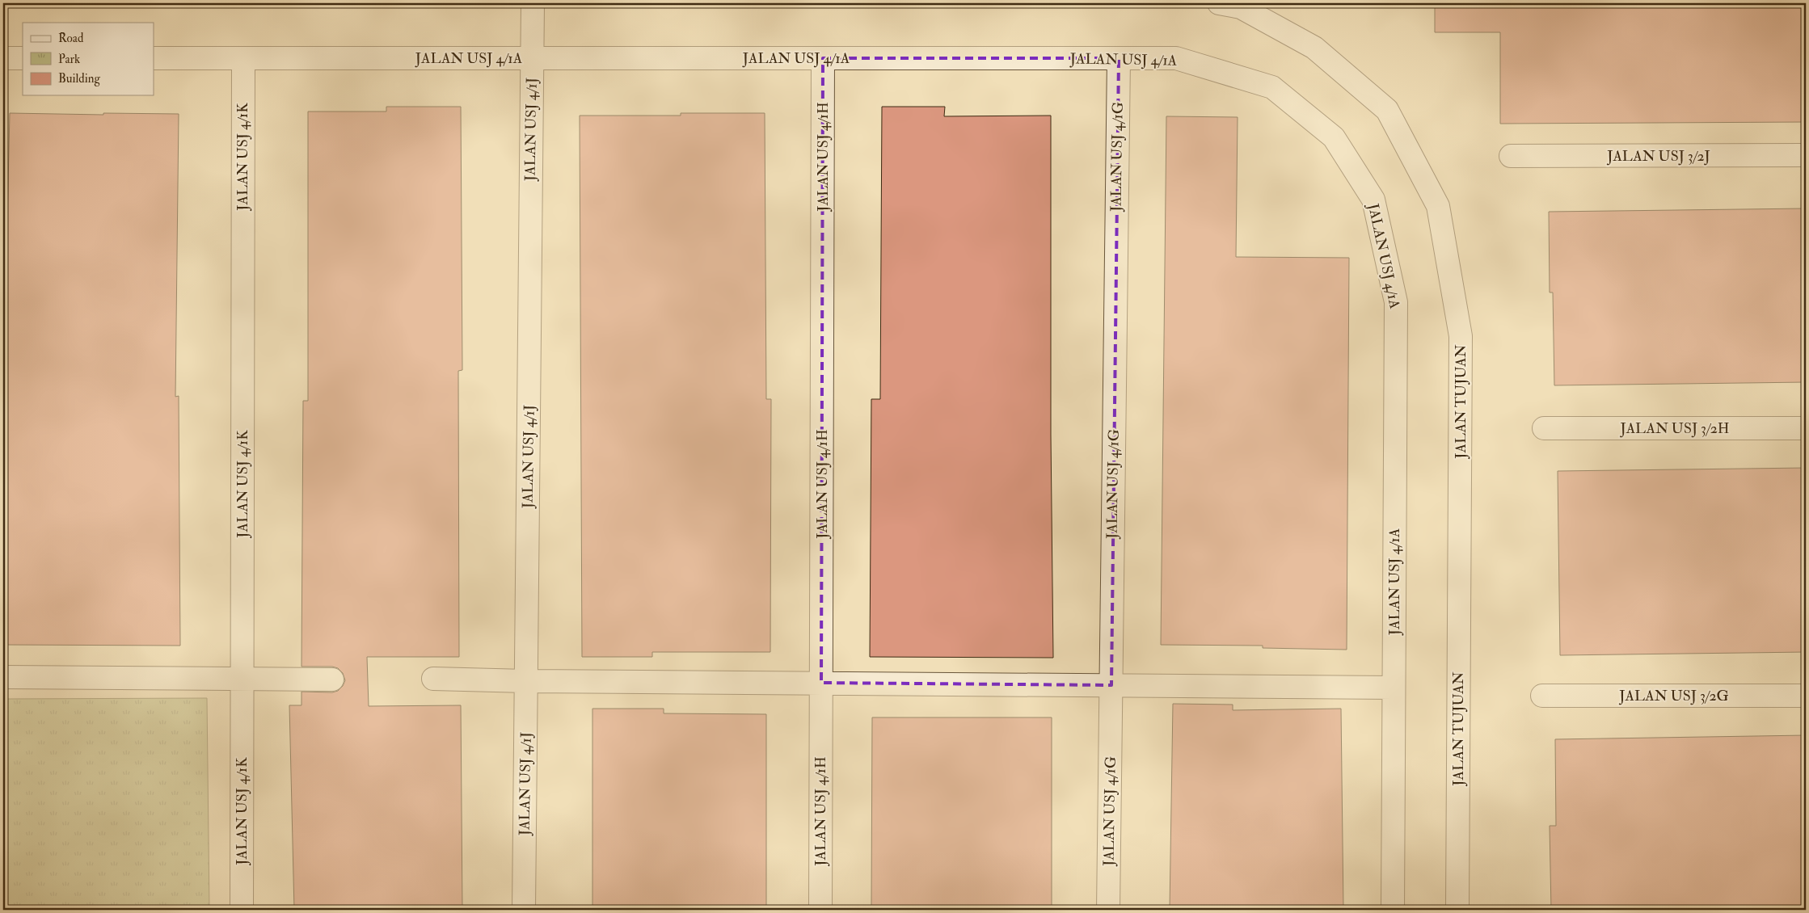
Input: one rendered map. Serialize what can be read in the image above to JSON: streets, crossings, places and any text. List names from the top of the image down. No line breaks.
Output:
{"streets":{"street":["JALAN USJ 4/1A","JALAN USJ 4/1J","JALAN USJ 3/2J","JALAN USJ 4/1K","JALAN USJ 4/1H","JALAN USJ 4/1G","JALAN TUJUAN","JALAN USJ 3/2H","JALAN USJ 3/2G"]},"crossings":[["JALAN USJ 4/1A","JALAN USJ 4/1J"],["JALAN USJ 4/1A","JALAN USJ 4/1K"],["JALAN USJ 4/1A","JALAN USJ 4/1H"],["JALAN USJ 4/1A","JALAN USJ 4/1G"]],"legend":["Road","Park","Building"]}
